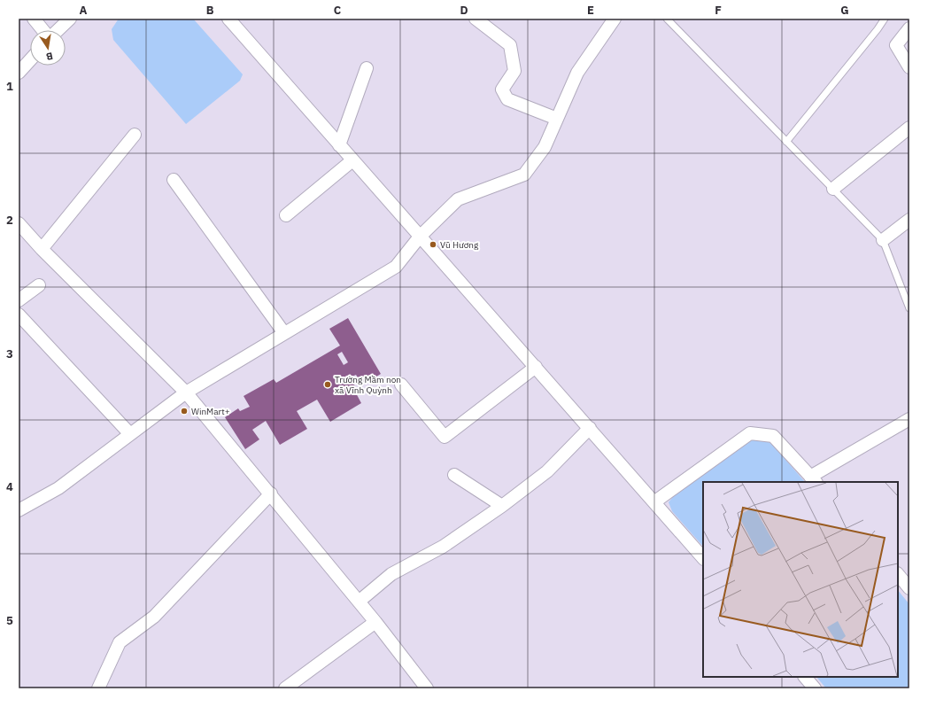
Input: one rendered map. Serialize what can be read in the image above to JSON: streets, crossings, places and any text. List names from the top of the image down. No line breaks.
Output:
{"places":["Vũ Hương","Trường Mầm non xã Vĩnh Quỳnh","WinMart+"],"north":"bottom","grid":{"columns":["A","B","C","D","E","F","G"],"rows":["1","2","3","4","5"]}}
